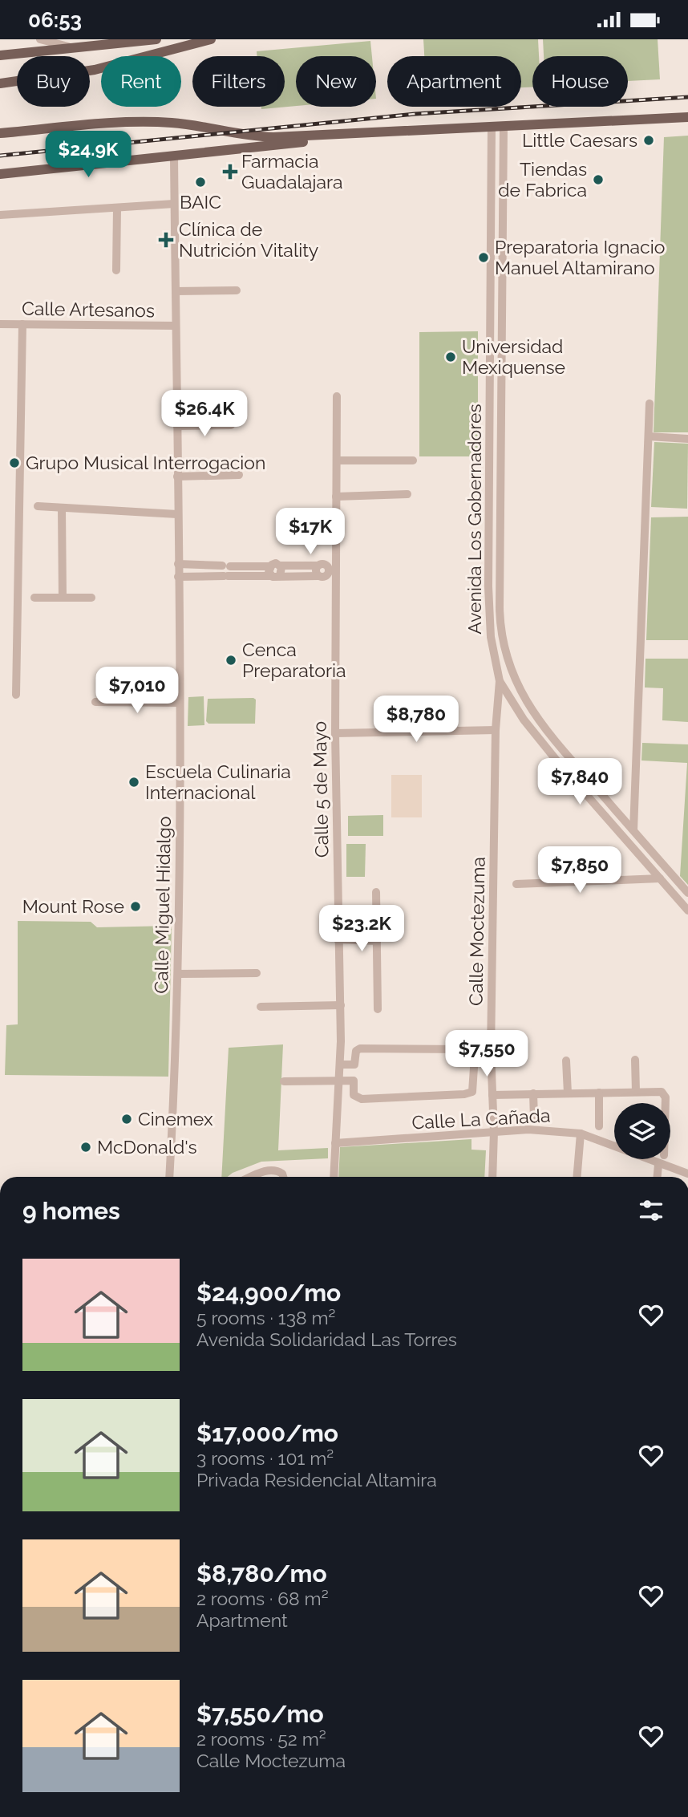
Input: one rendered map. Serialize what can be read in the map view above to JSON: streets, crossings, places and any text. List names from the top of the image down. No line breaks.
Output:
{"streets":{"street":["Calle Artesanos","Avenida Los Gobernadores","Calle 5 de Mayo","Calle Miguel Hidalgo","Calle Moctezuma","Calle La Cañada"]},"crossings":[["Calle Artesanos","Calle Miguel Hidalgo"],["Avenida Los Gobernadores","Calle Moctezuma"],["Calle 5 de Mayo","Calle La Cañada"],["Calle Moctezuma","Calle La Cañada"]],"places":{"other":["Little Caesars","Tiendas de Fabrica","BAIC","Preparatoria Ignacio Manuel Altamirano","Universidad Mexiquense","Grupo Musical Interrogacion","Cenca Preparatoria","Escuela Culinaria Internacional","Mount Rose","Cinemex","McDonald's"],"health":["Farmacia Guadalajara","Clínica de Nutrición Vitality"]},"page":{"status":"06:53","chip":["Buy","Rent","Filters","New","Apartment","House"],"price":["$24.9K","$26.4K","$17K","$7,010","$8,780","$7,840","$7,850","$23.2K","$7,550"],"heading":"9 homes","list":[{"name":"$24,900/mo","note":"5 rooms · 138 m² · Avenida Solidaridad Las Torres"},{"name":"$17,000/mo","note":"3 rooms · 101 m² · Privada Residencial Altamira"},{"name":"$8,780/mo","note":"2 rooms · 68 m² · Apartment"},{"name":"$7,550/mo","note":"2 rooms · 52 m² · Calle Moctezuma"}]}}
